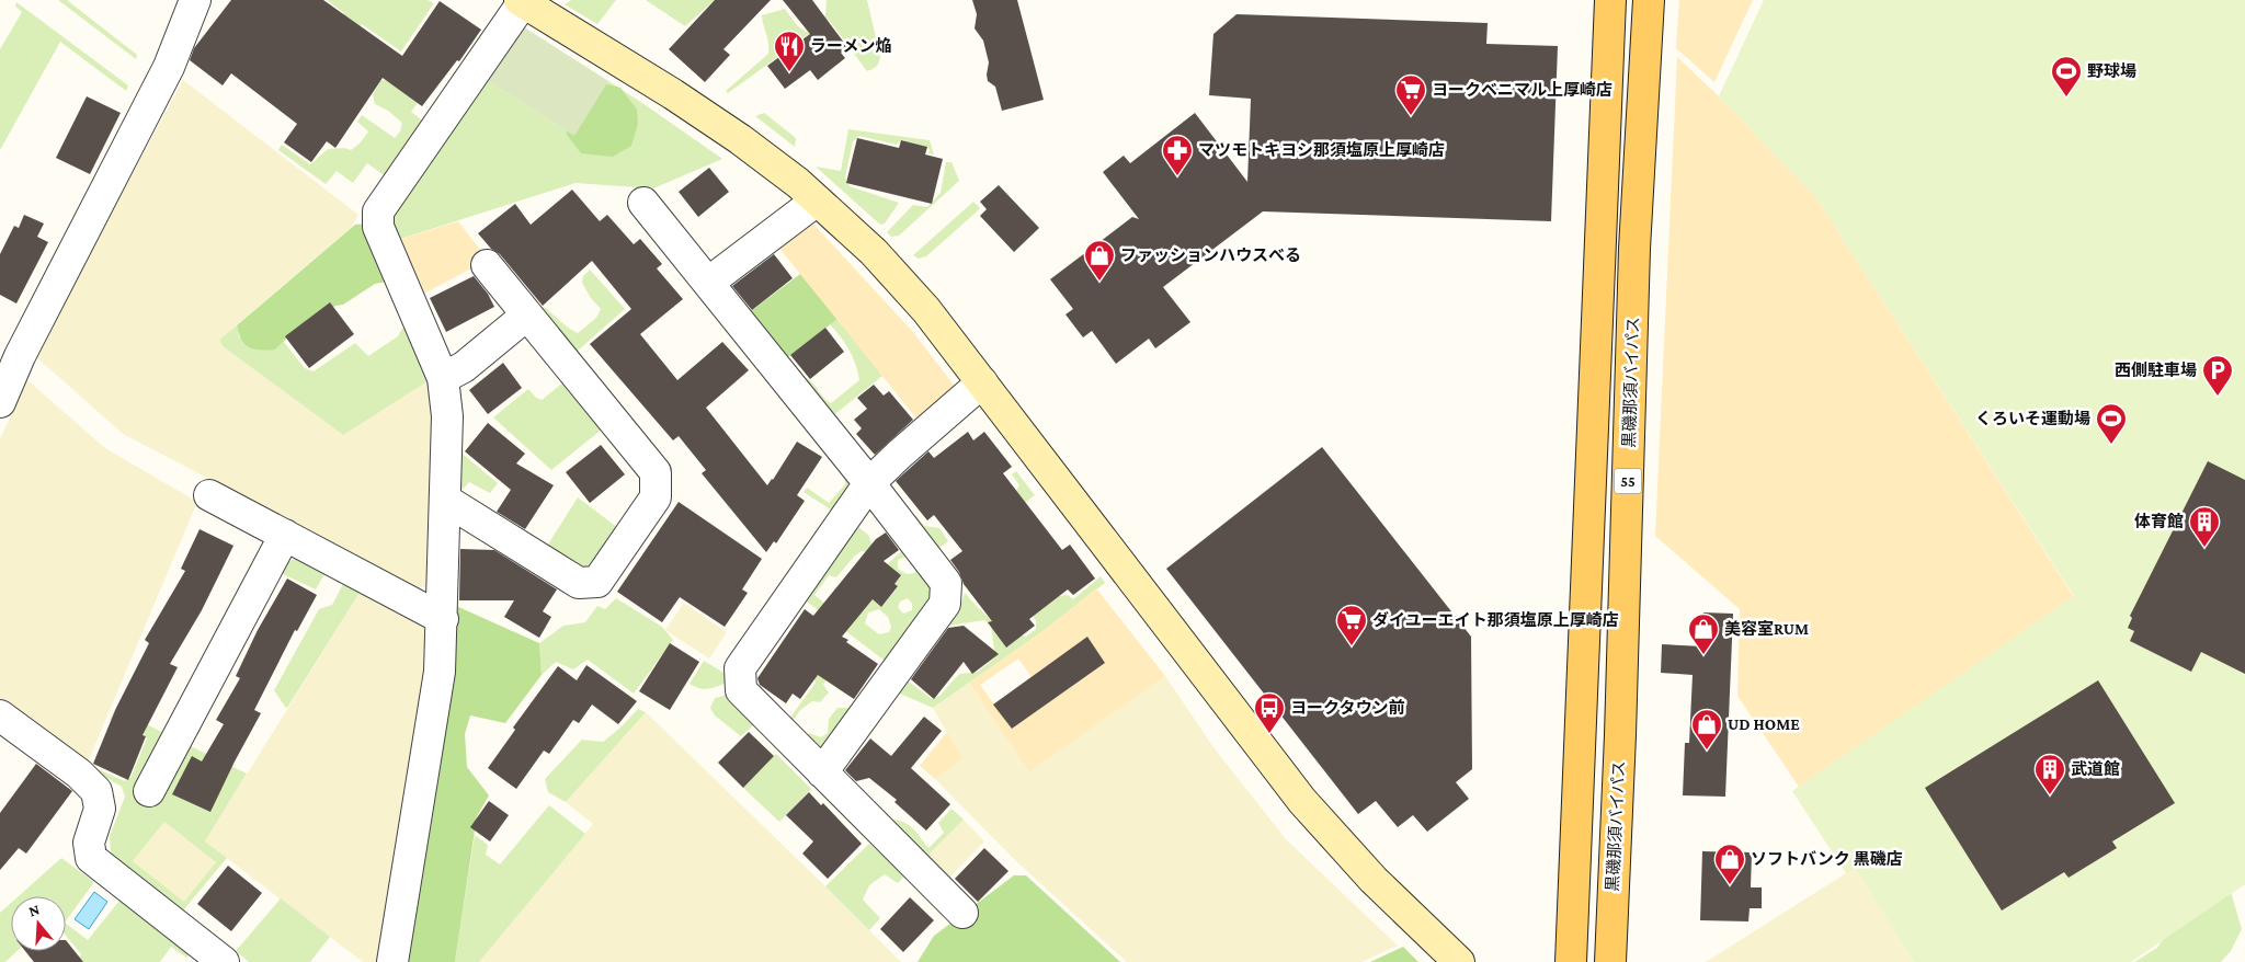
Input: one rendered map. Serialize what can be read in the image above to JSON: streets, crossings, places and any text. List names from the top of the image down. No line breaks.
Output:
{"streets":{"main road":["黒磯那須バイパス","55"]},"places":{"restaurant":["ラーメン焔"],"sports":["野球場","くろいそ運動場"],"supermarket":["ヨークベニマル上厚崎店","ダイユーエイト那須塩原上厚崎店"],"pharmacy":["マツモトキヨシ那須塩原上厚崎店"],"shop":["ファッションハウスべる","美容室RUM","UD HOME","ソフトバンク 黒磯店"],"parking":["西側駐車場"],"building":["体育館","武道館"],"bus stop":["ヨークタウン前"]},"north":"top"}
